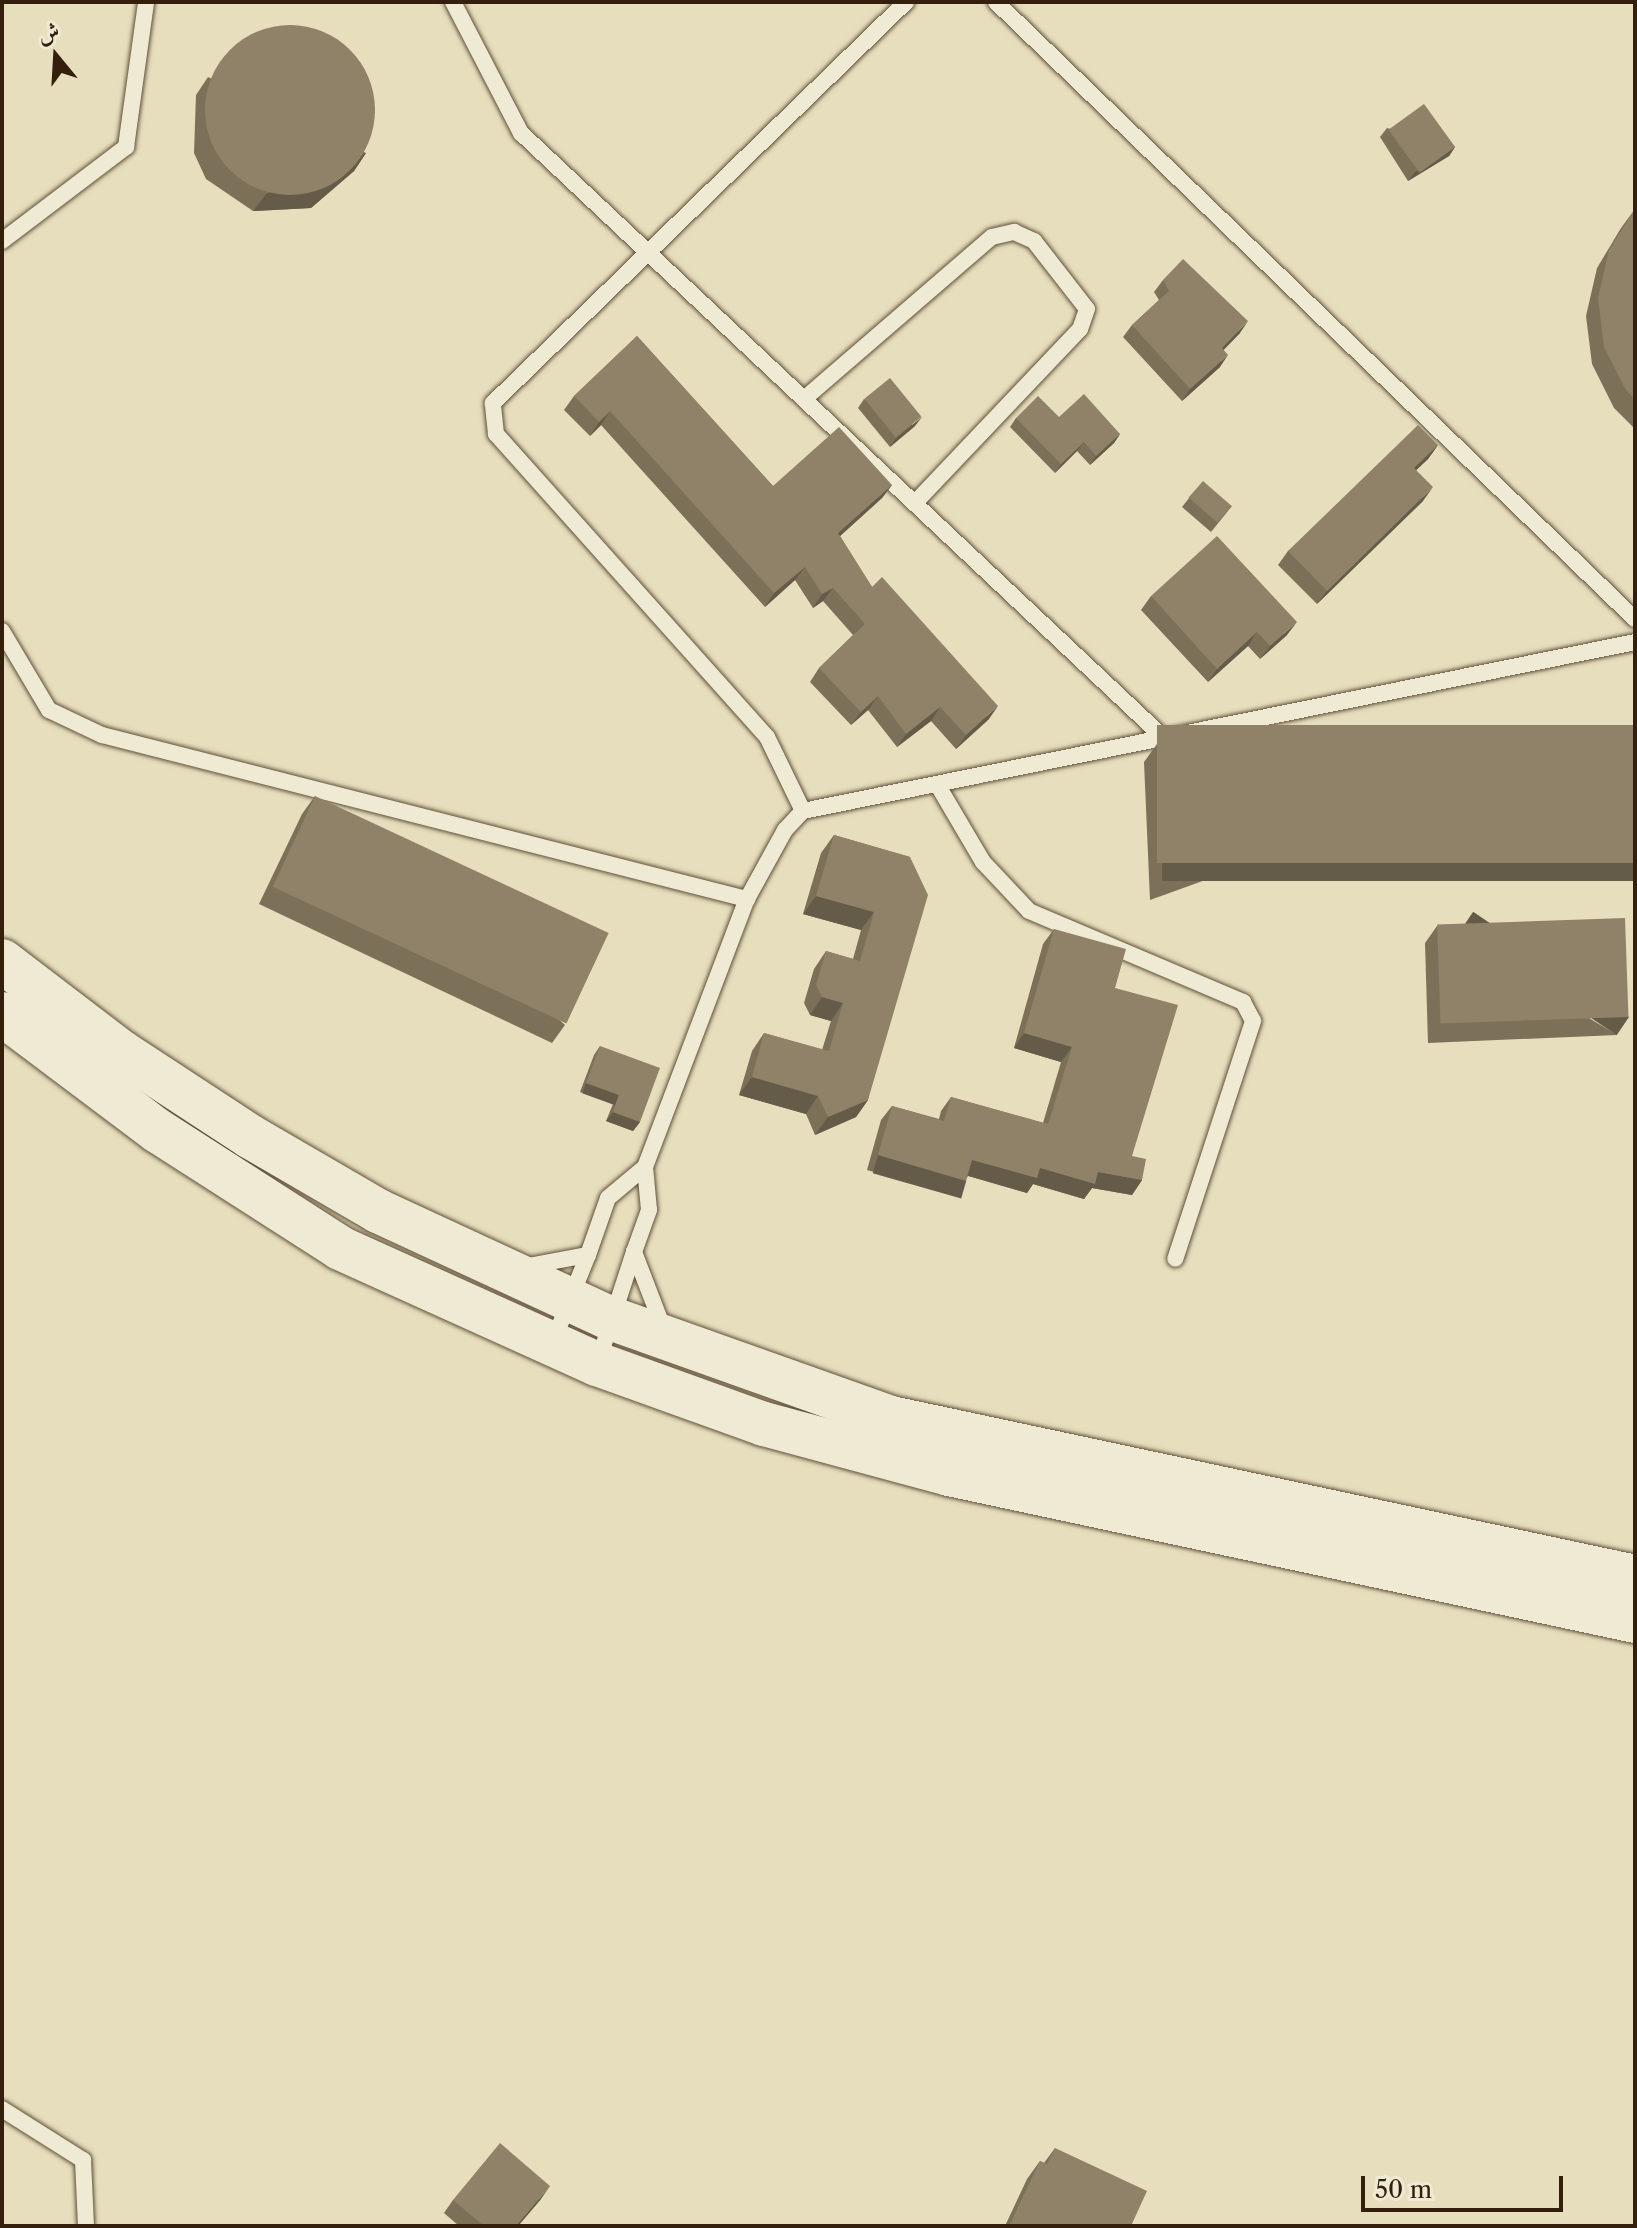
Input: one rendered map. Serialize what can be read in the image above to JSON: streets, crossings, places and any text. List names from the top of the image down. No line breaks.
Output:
{"scale_bar":"50 m","north":"top"}
